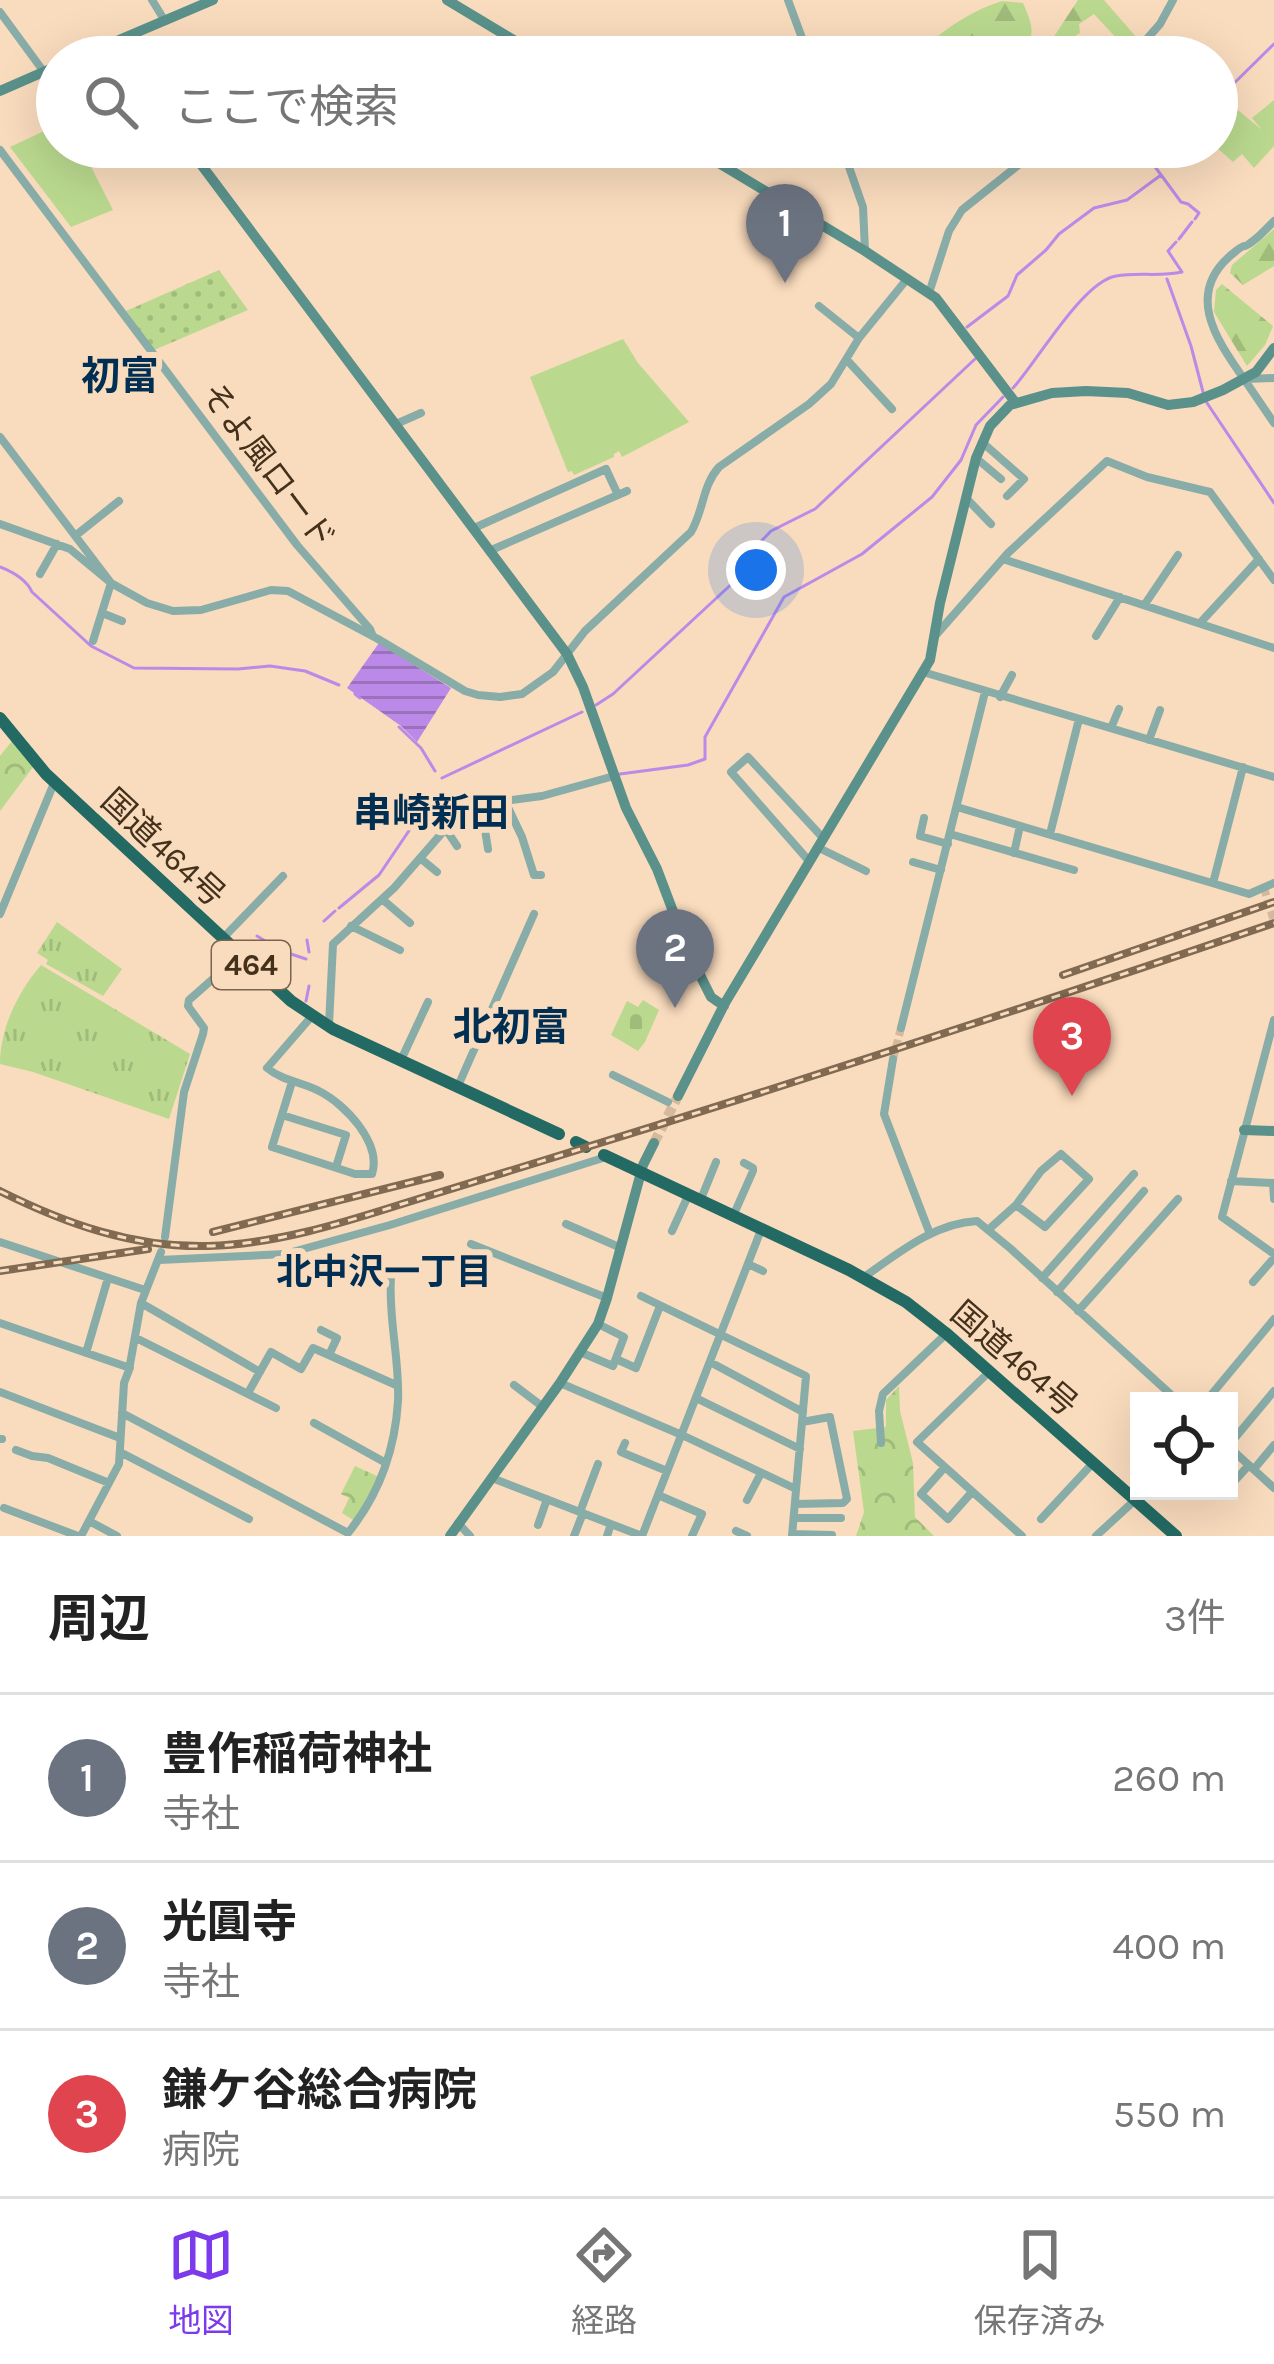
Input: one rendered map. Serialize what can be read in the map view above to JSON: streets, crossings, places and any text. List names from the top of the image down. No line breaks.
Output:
{"streets":{"highway":["国道464号","464"],"street":["そよ風ロード"]},"districts":["初富","串崎新田","北初富","北中沢一丁目"],"page":{"search":"ここで検索","pins":["1","2","3"],"heading":["周辺","3件"],"list":[{"mark":"1","name":"豊作稲荷神社","note":"寺社","value":"260 m"},{"mark":"2","name":"光圓寺","note":"寺社","value":"400 m"},{"mark":"3","name":"鎌ケ谷総合病院","note":"病院","value":"550 m"}],"nav":["地図","経路","保存済み"]}}
